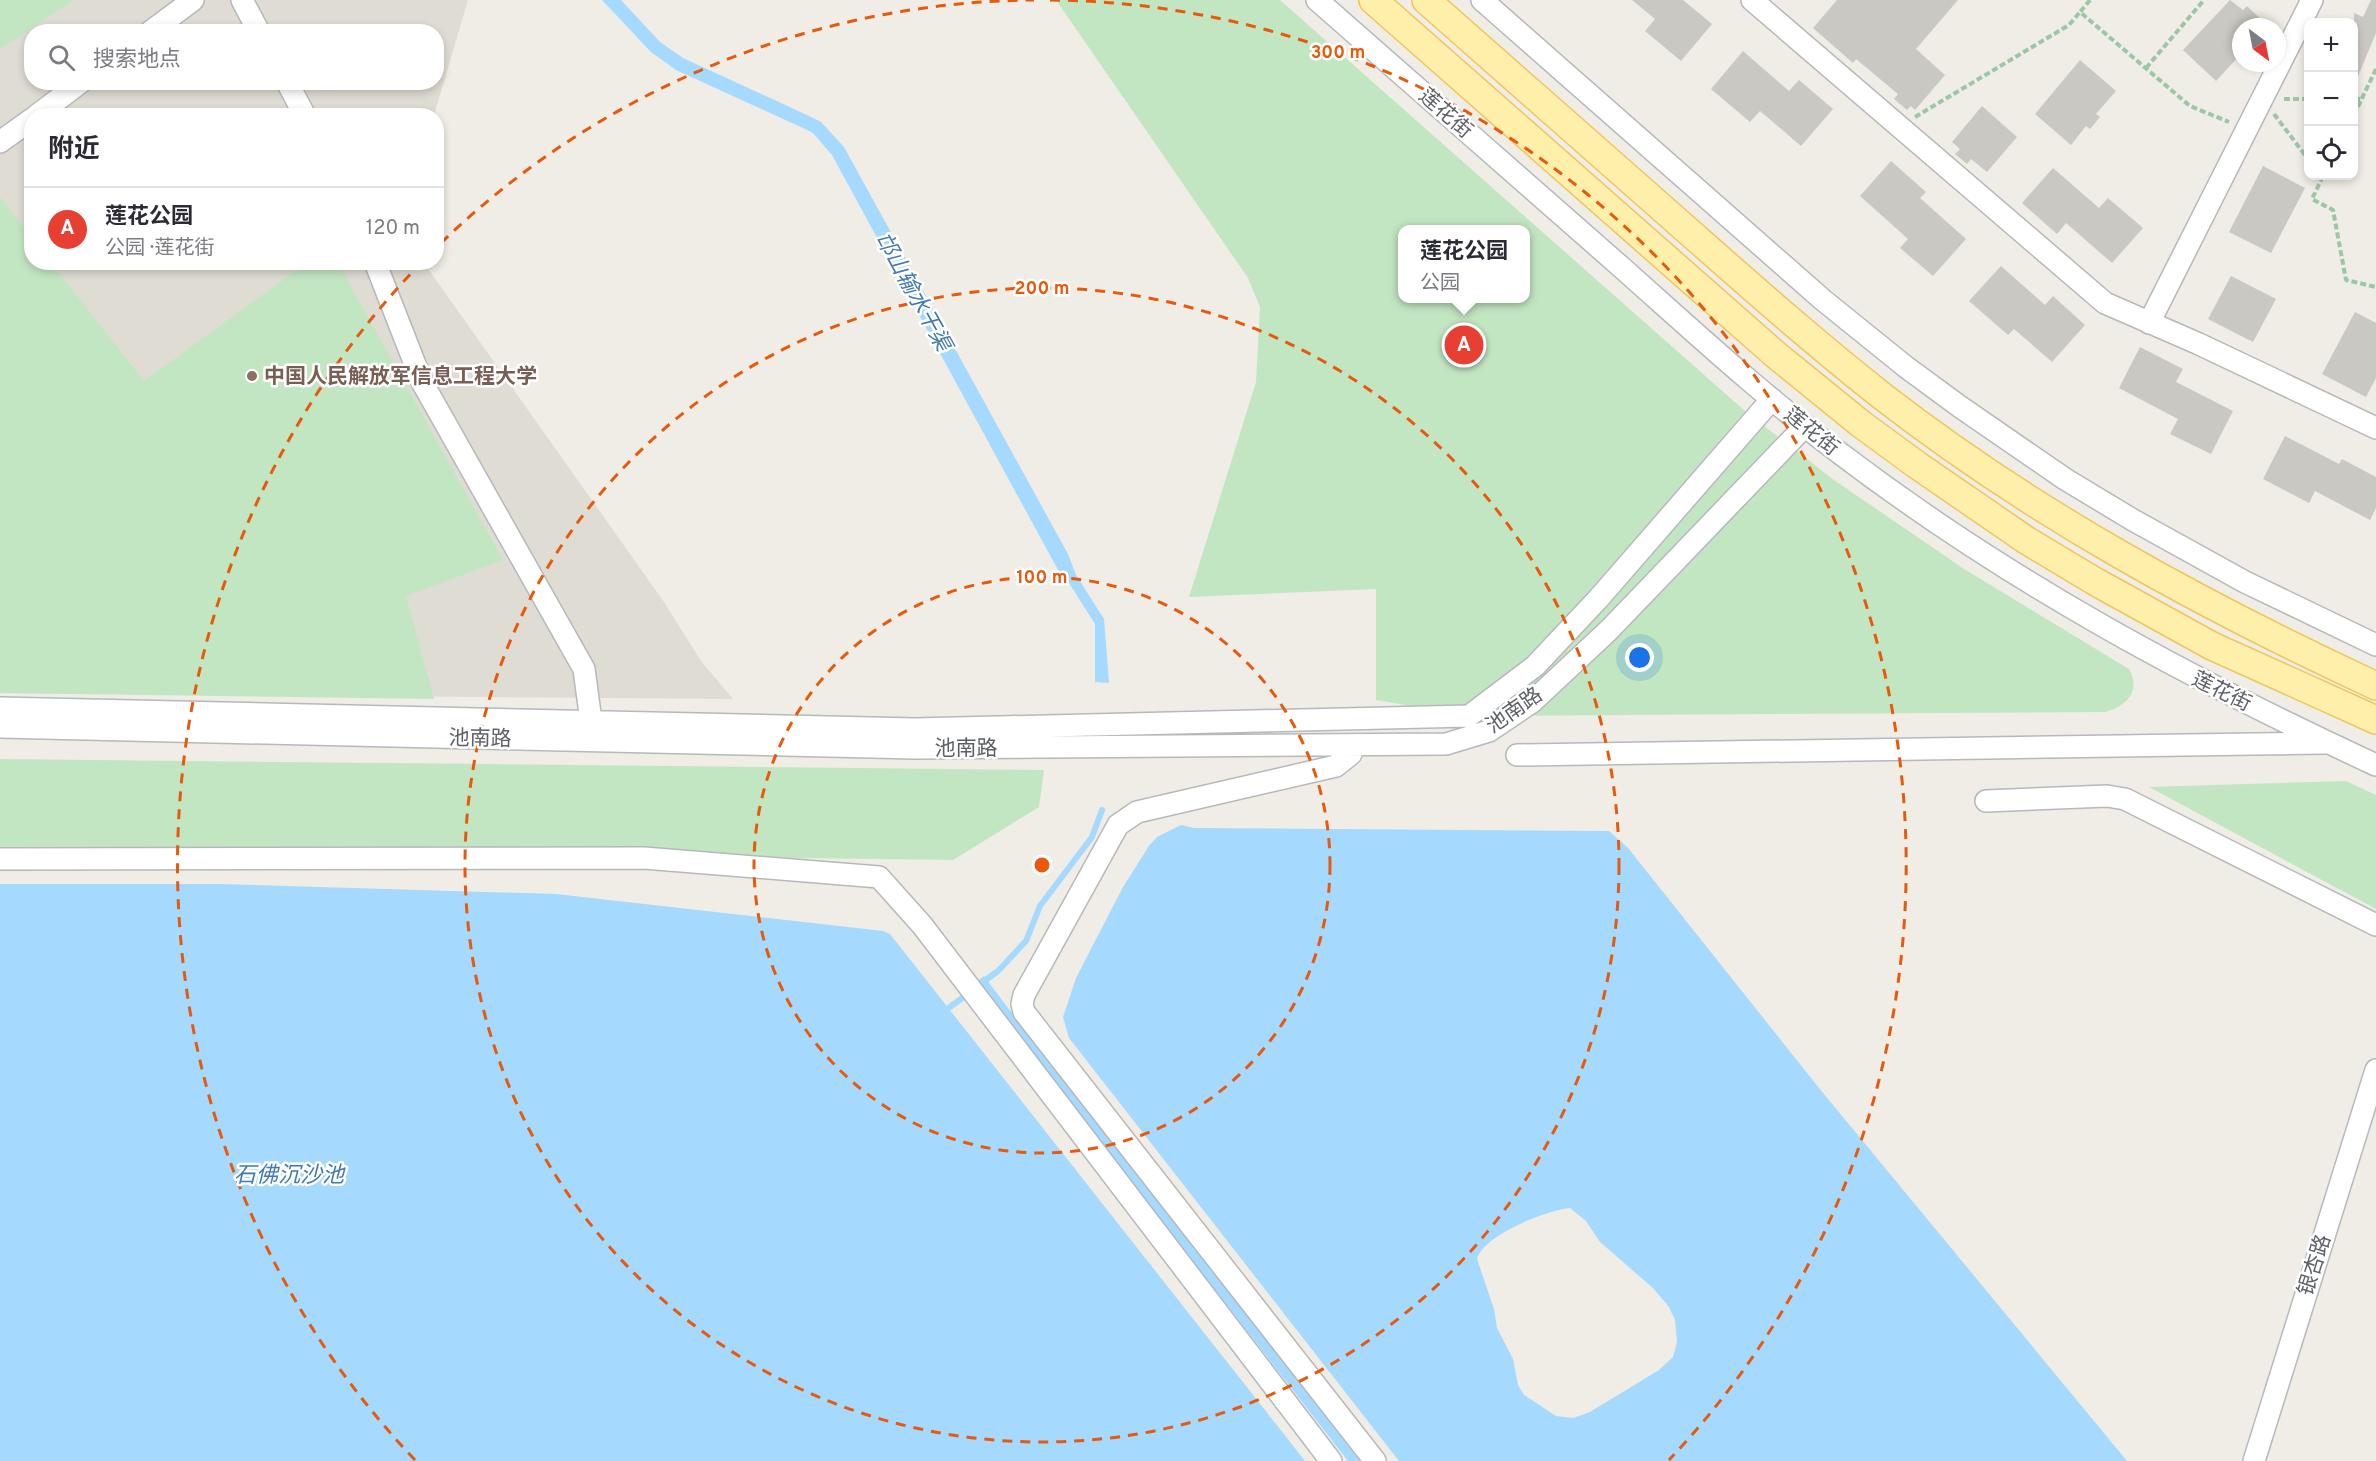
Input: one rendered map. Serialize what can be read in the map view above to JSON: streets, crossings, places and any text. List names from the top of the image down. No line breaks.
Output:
{"streets":{"main road":["莲花街"],"street":["池南路","银杏路"]},"crossings":[["莲花街","池南路"]],"water":["邙山输水干渠","石佛沉沙池"],"places":["中国人民解放军信息工程大学"],"north":"bottom right","page":{"map_buttons":["+","−"],"search":"搜索地点","heading":"附近","list":[{"mark":"A","name":"莲花公园","note":"公园 · 莲花街","value":"120 m"}],"popup":["莲花公园","公园"],"pins":"A"},"rings":["300 m","200 m","100 m"]}
